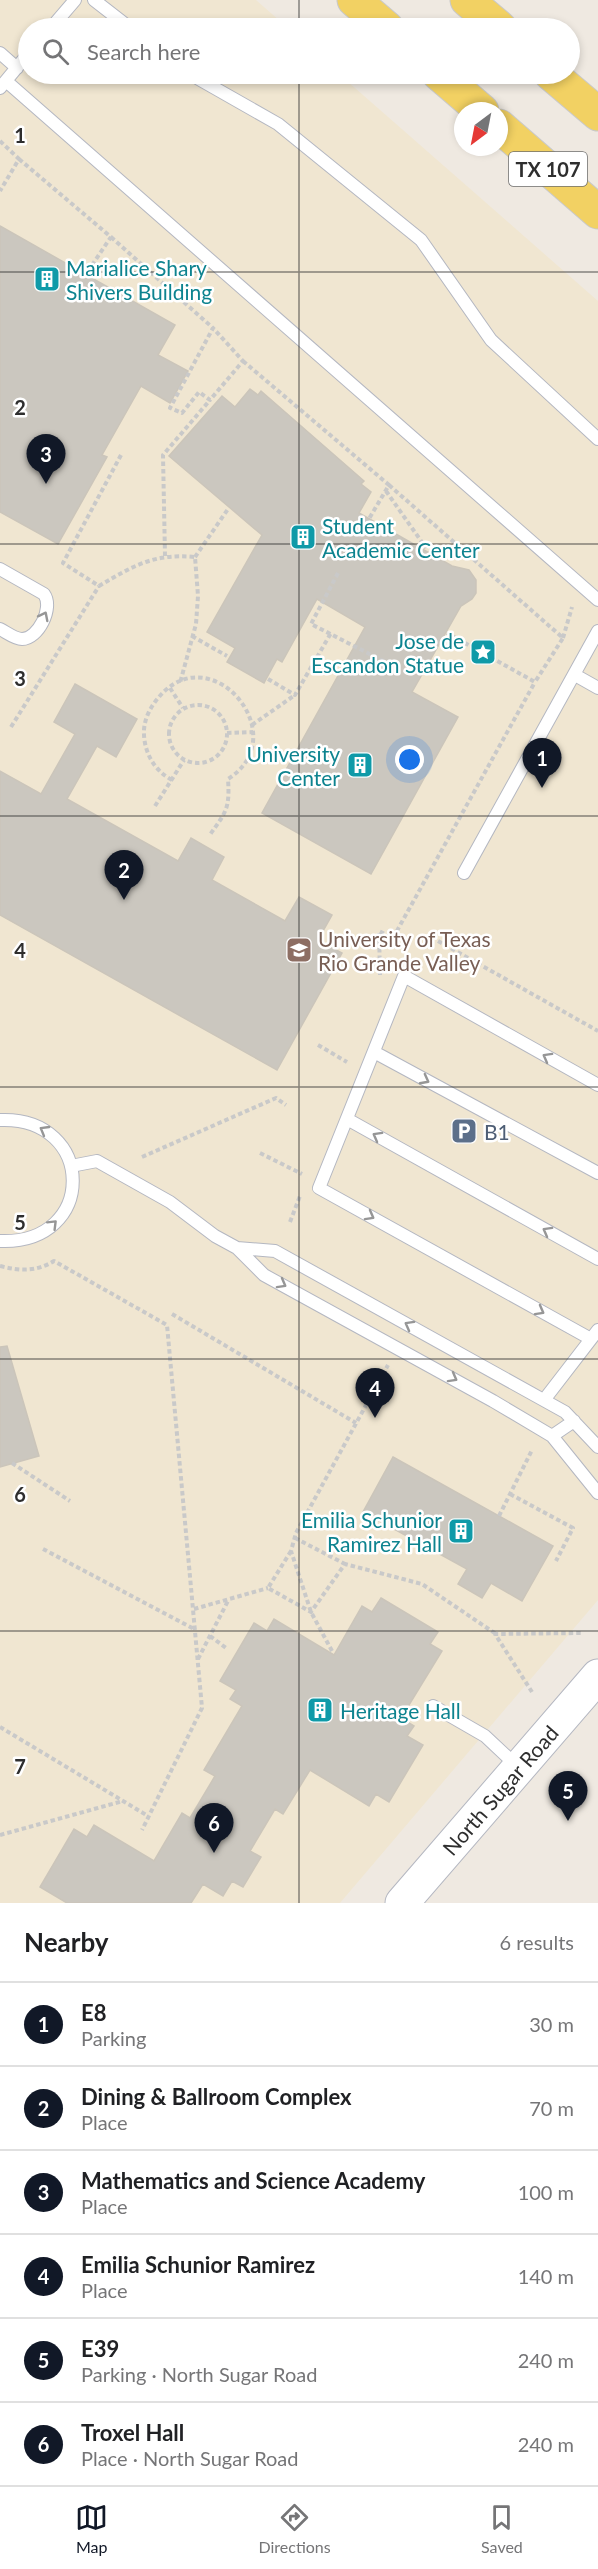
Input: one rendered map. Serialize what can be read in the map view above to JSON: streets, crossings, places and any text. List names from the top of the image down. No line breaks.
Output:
{"streets":{"main road":["TX 107"],"street":["North Sugar Road"]},"places":{"building":["Marialice Shary Shivers Building","Student Academic Center","University Center","Emilia Schunior Ramirez Hall","Heritage Hall"],"place":["Jose de Escandon Statue"],"school or university":["University of Texas Rio Grande Valley"],"parking":["B1"]},"north":"bottom left","page":{"search":"Search here","pins":["3","1","2","4","5","6"],"heading":["Nearby","6 results"],"list":[{"mark":"1","name":"E8","note":"Parking","value":"30 m"},{"mark":"2","name":"Dining & Ballroom Complex","note":"Place","value":"70 m"},{"mark":"3","name":"Mathematics and Science Academy","note":"Place","value":"100 m"},{"mark":"4","name":"Emilia Schunior Ramirez","note":"Place","value":"140 m"},{"mark":"5","name":"E39","note":"Parking · North Sugar Road","value":"240 m"},{"mark":"6","name":"Troxel Hall","note":"Place · North Sugar Road","value":"240 m"}],"nav":["Map","Directions","Saved"]},"grid":{"rows":["1","2","3","4","5","6","7"]}}
